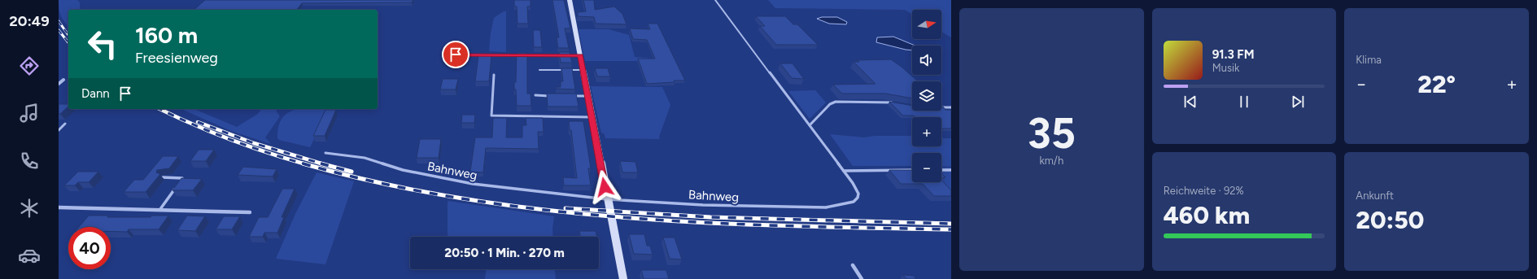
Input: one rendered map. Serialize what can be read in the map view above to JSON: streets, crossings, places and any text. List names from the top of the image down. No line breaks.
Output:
{"streets":{"lane":["Bahnweg"]},"north":"right","page":{"tabs":"20:49","tile":[["35","km/h"],"Klima",["Reichweite · 92%","460 km"],["Ankunft","20:50"]],"map_buttons":["+","−"],"turn":["160 m","Freesienweg"],"song":["91.3 FM","Musik"],"heat":["−","22°","+"],"then":"Dann","limit":"40","trip":"20:50 · 1 Min. · 270 m"}}
